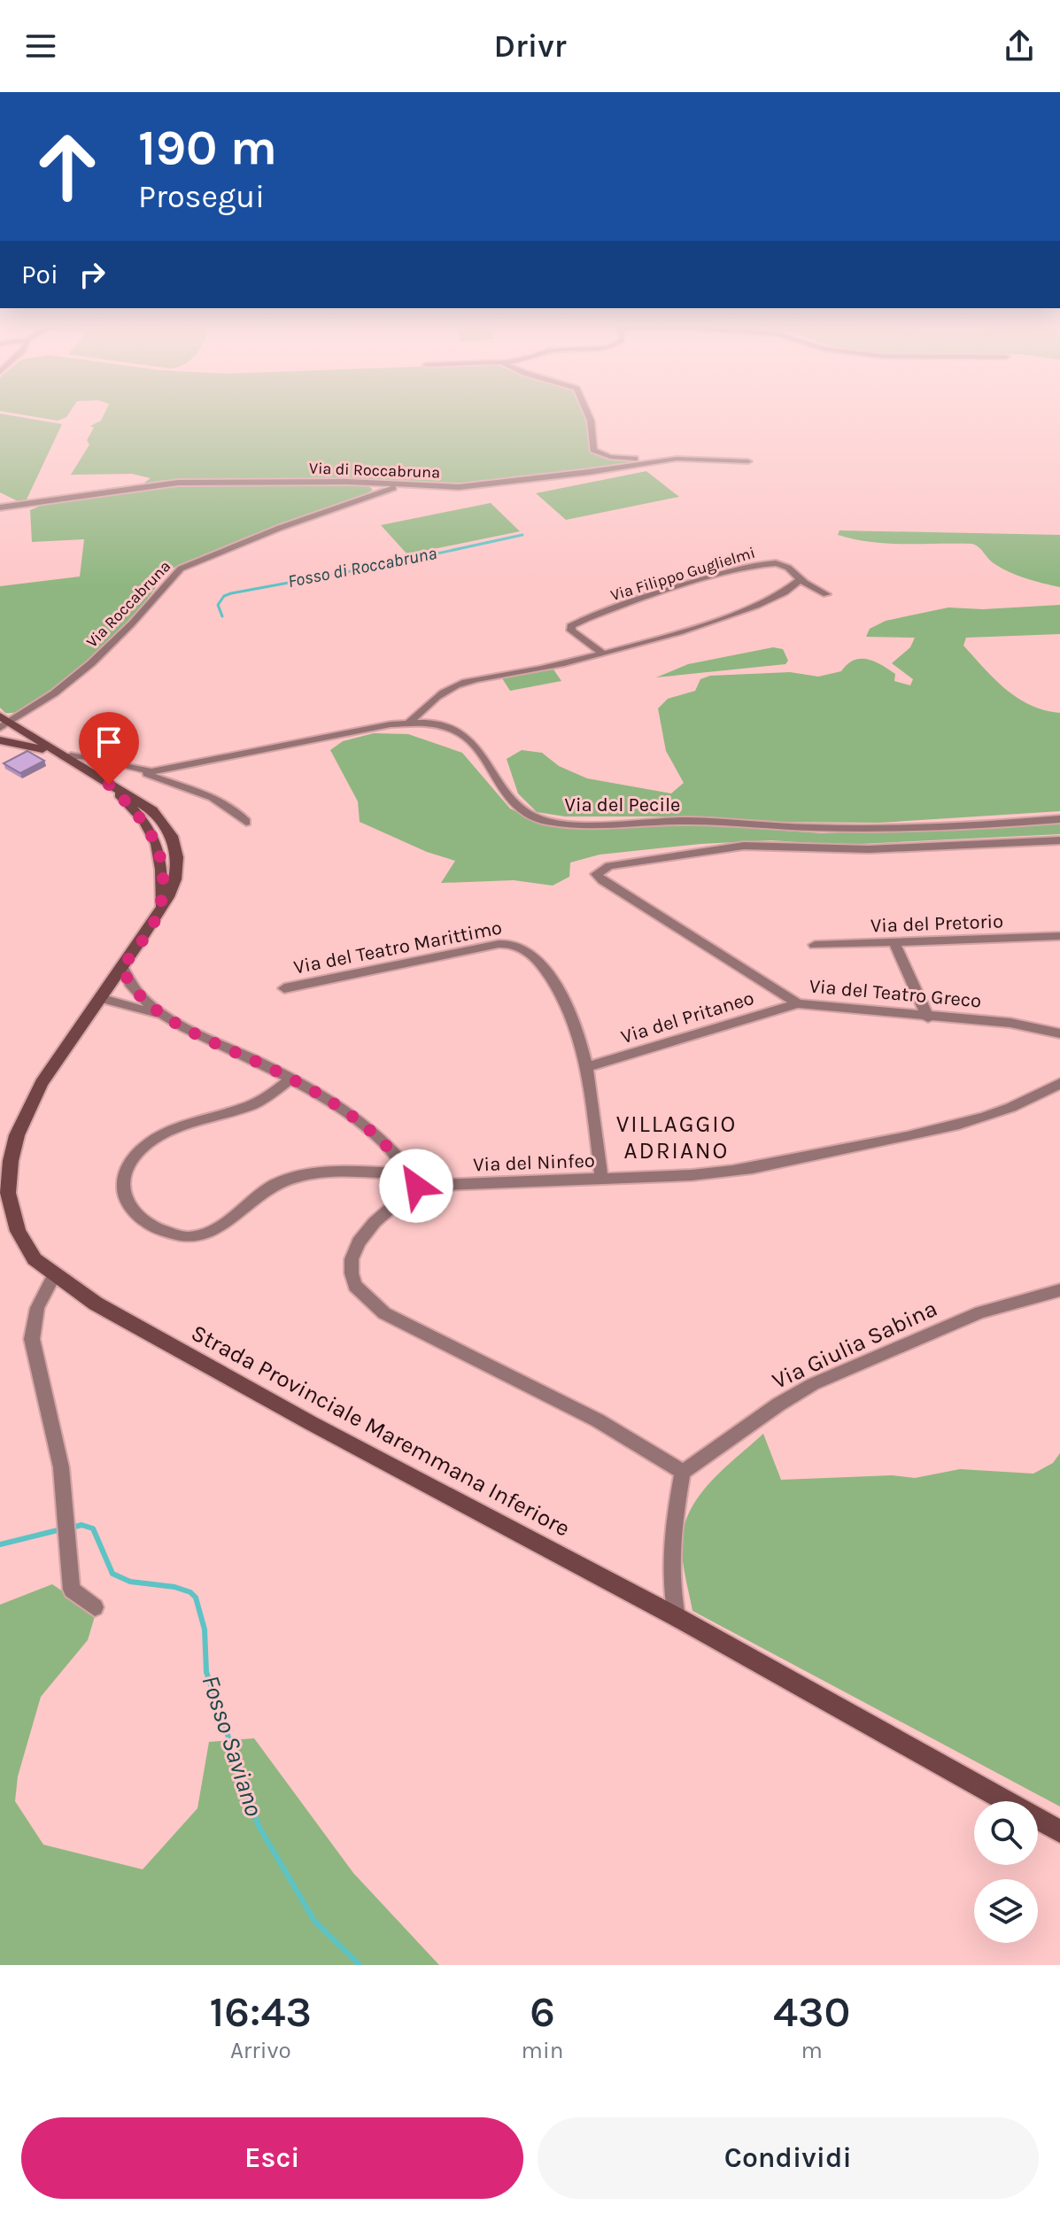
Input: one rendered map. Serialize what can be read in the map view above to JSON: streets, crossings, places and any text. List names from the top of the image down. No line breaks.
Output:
{"streets":{"main road":["Strada Provinciale Maremmana Inferiore"],"street":["Via di Roccabruna","Via Filippo Guglielmi","Via Roccabruna","Via del Pecile","Via del Pretorio","Via del Teatro Marittimo","Via del Teatro Greco","Via del Pritaneo","Via del Ninfeo","Via Giulia Sabina"]},"crossings":[["Via di Roccabruna","Via Roccabruna"],["Via Roccabruna","Strada Provinciale Maremmana Inferiore"],["Via del Pecile","Strada Provinciale Maremmana Inferiore"],["Via del Teatro Marittimo","Via del Pritaneo"],["Via del Teatro Marittimo","Via del Ninfeo"],["Via del Teatro Greco","Via del Pritaneo"]],"districts":["VILLAGGIO ADRIANO"],"water":["Fosso di Roccabruna","Fosso Saviano"],"page":{"header":"Drivr","turn":["190 m","Prosegui"],"then":"Poi","eta":["16:43","Arrivo","6","min","430","m"],"buttons":["Esci","Condividi"]}}
